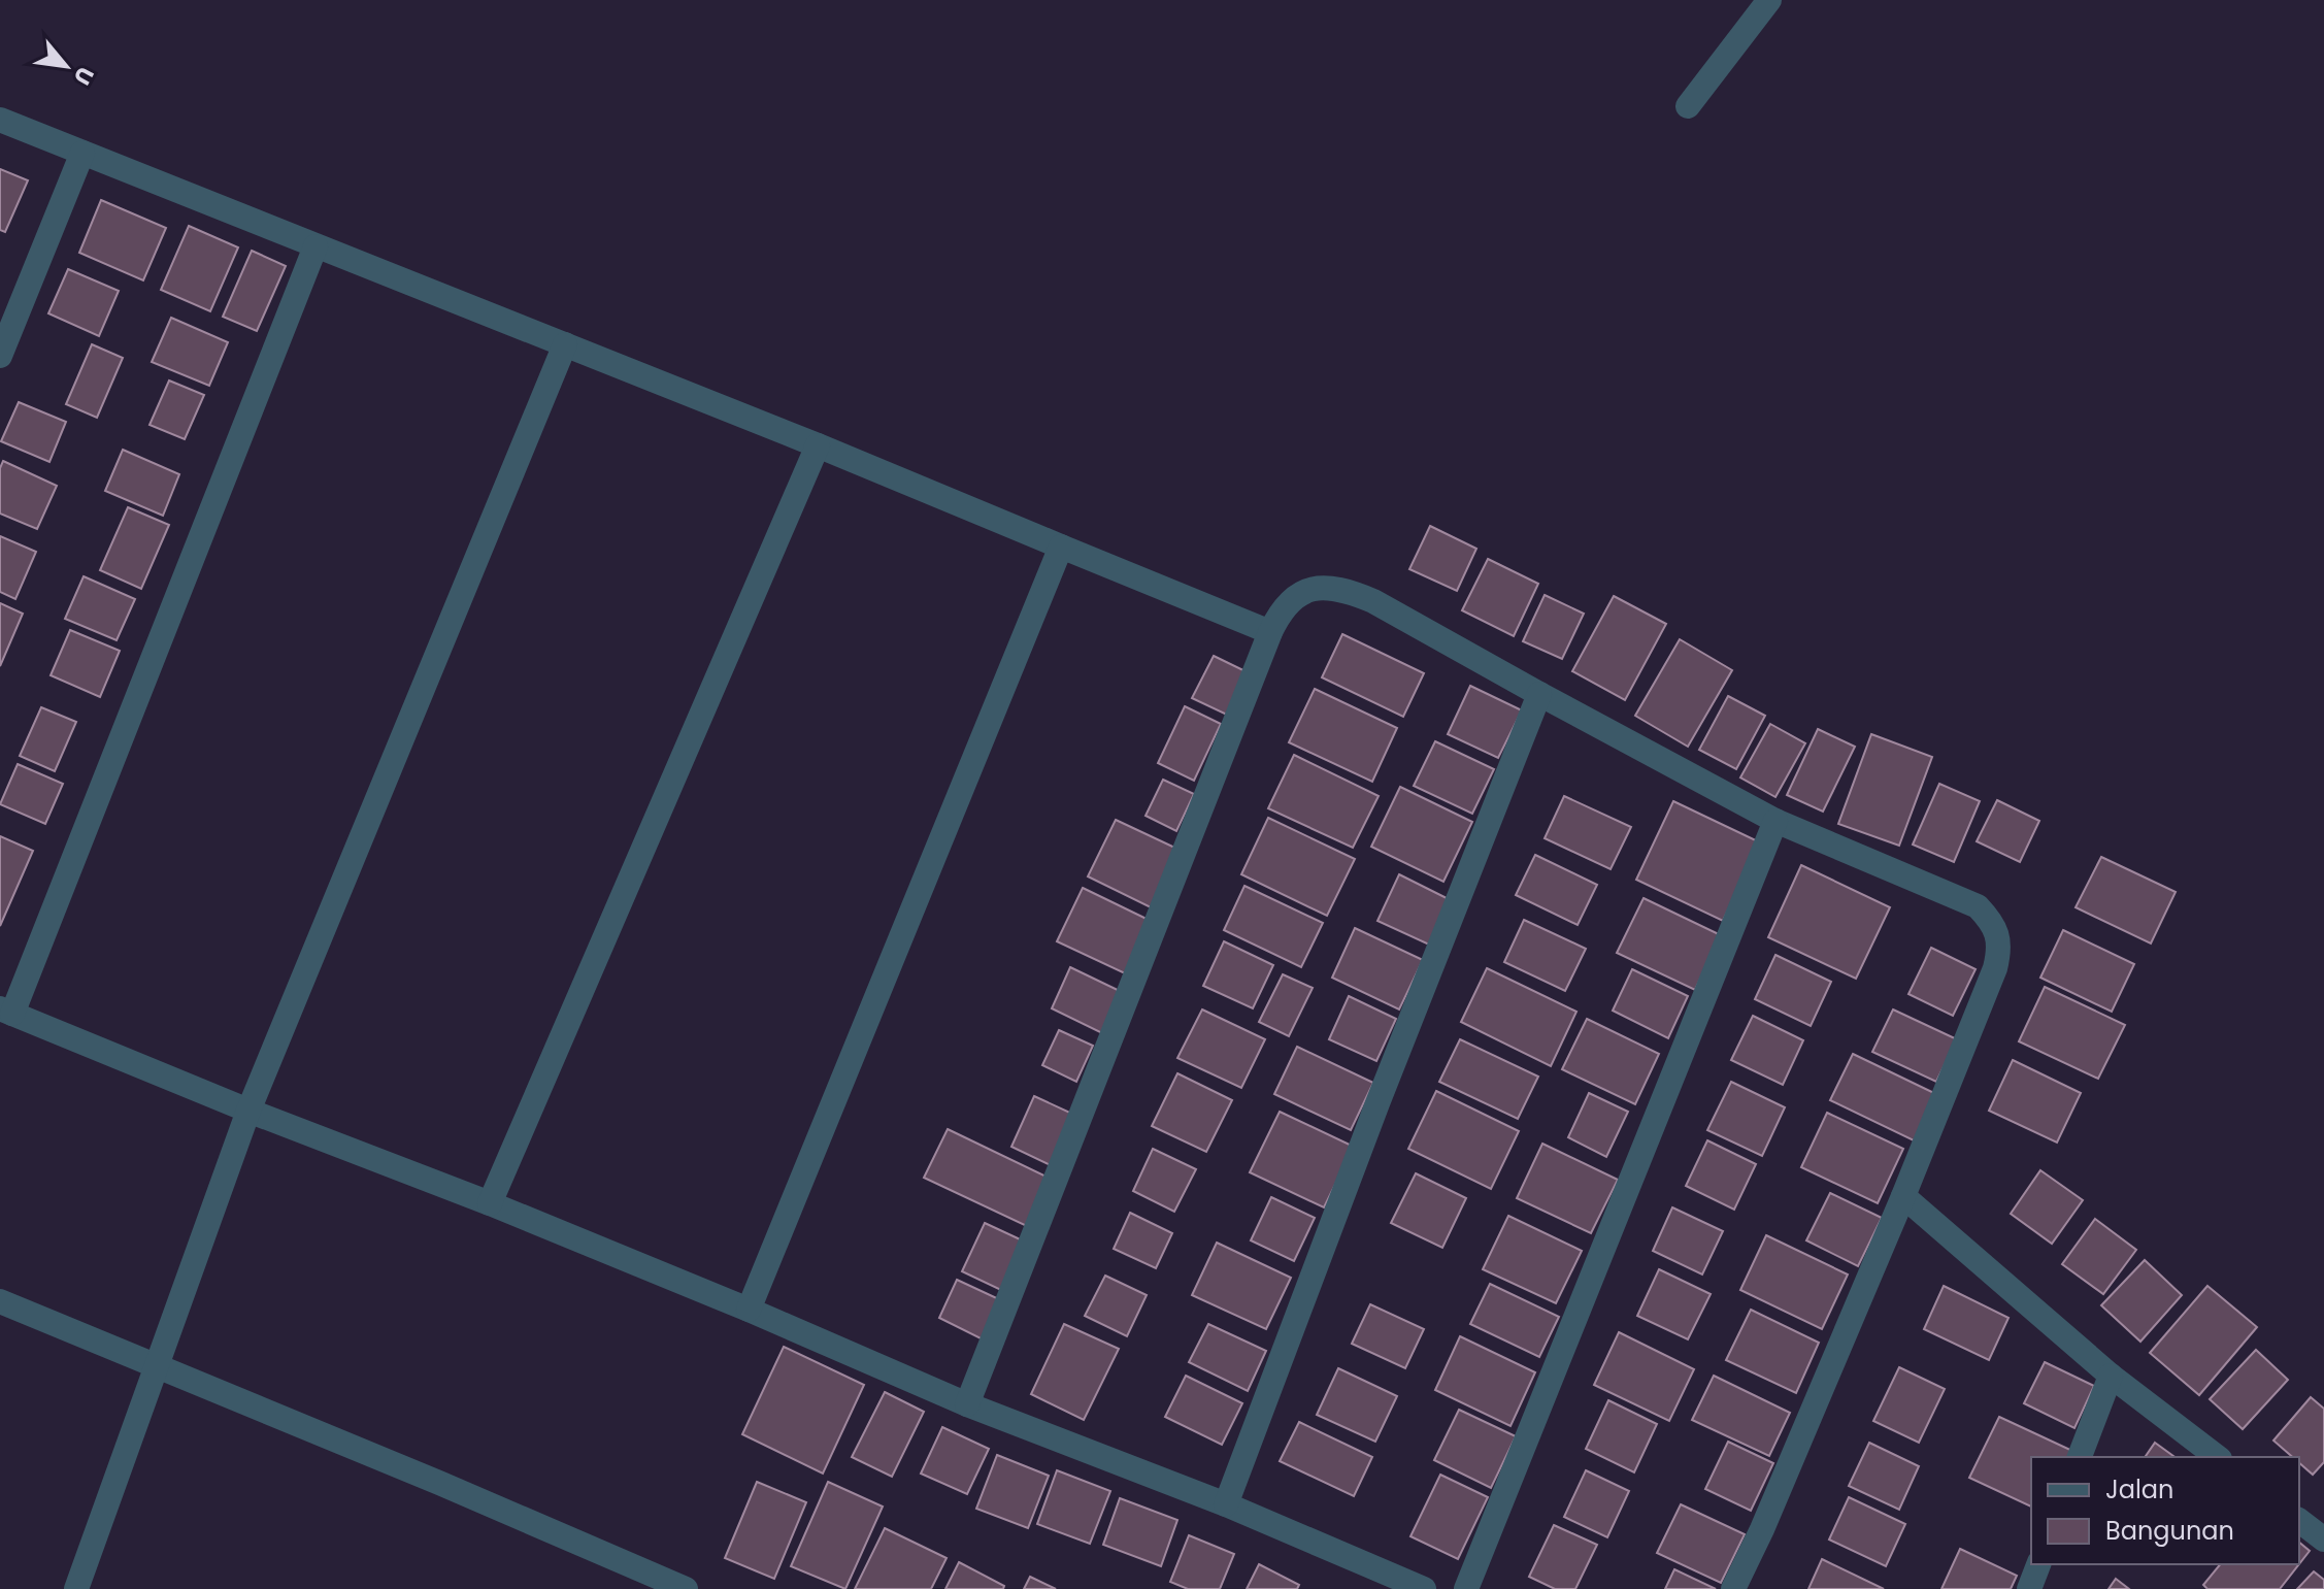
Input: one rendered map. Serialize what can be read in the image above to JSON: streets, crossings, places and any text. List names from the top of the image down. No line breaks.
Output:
{"legend":["Jalan","Bangunan"],"north":"bottom right"}
